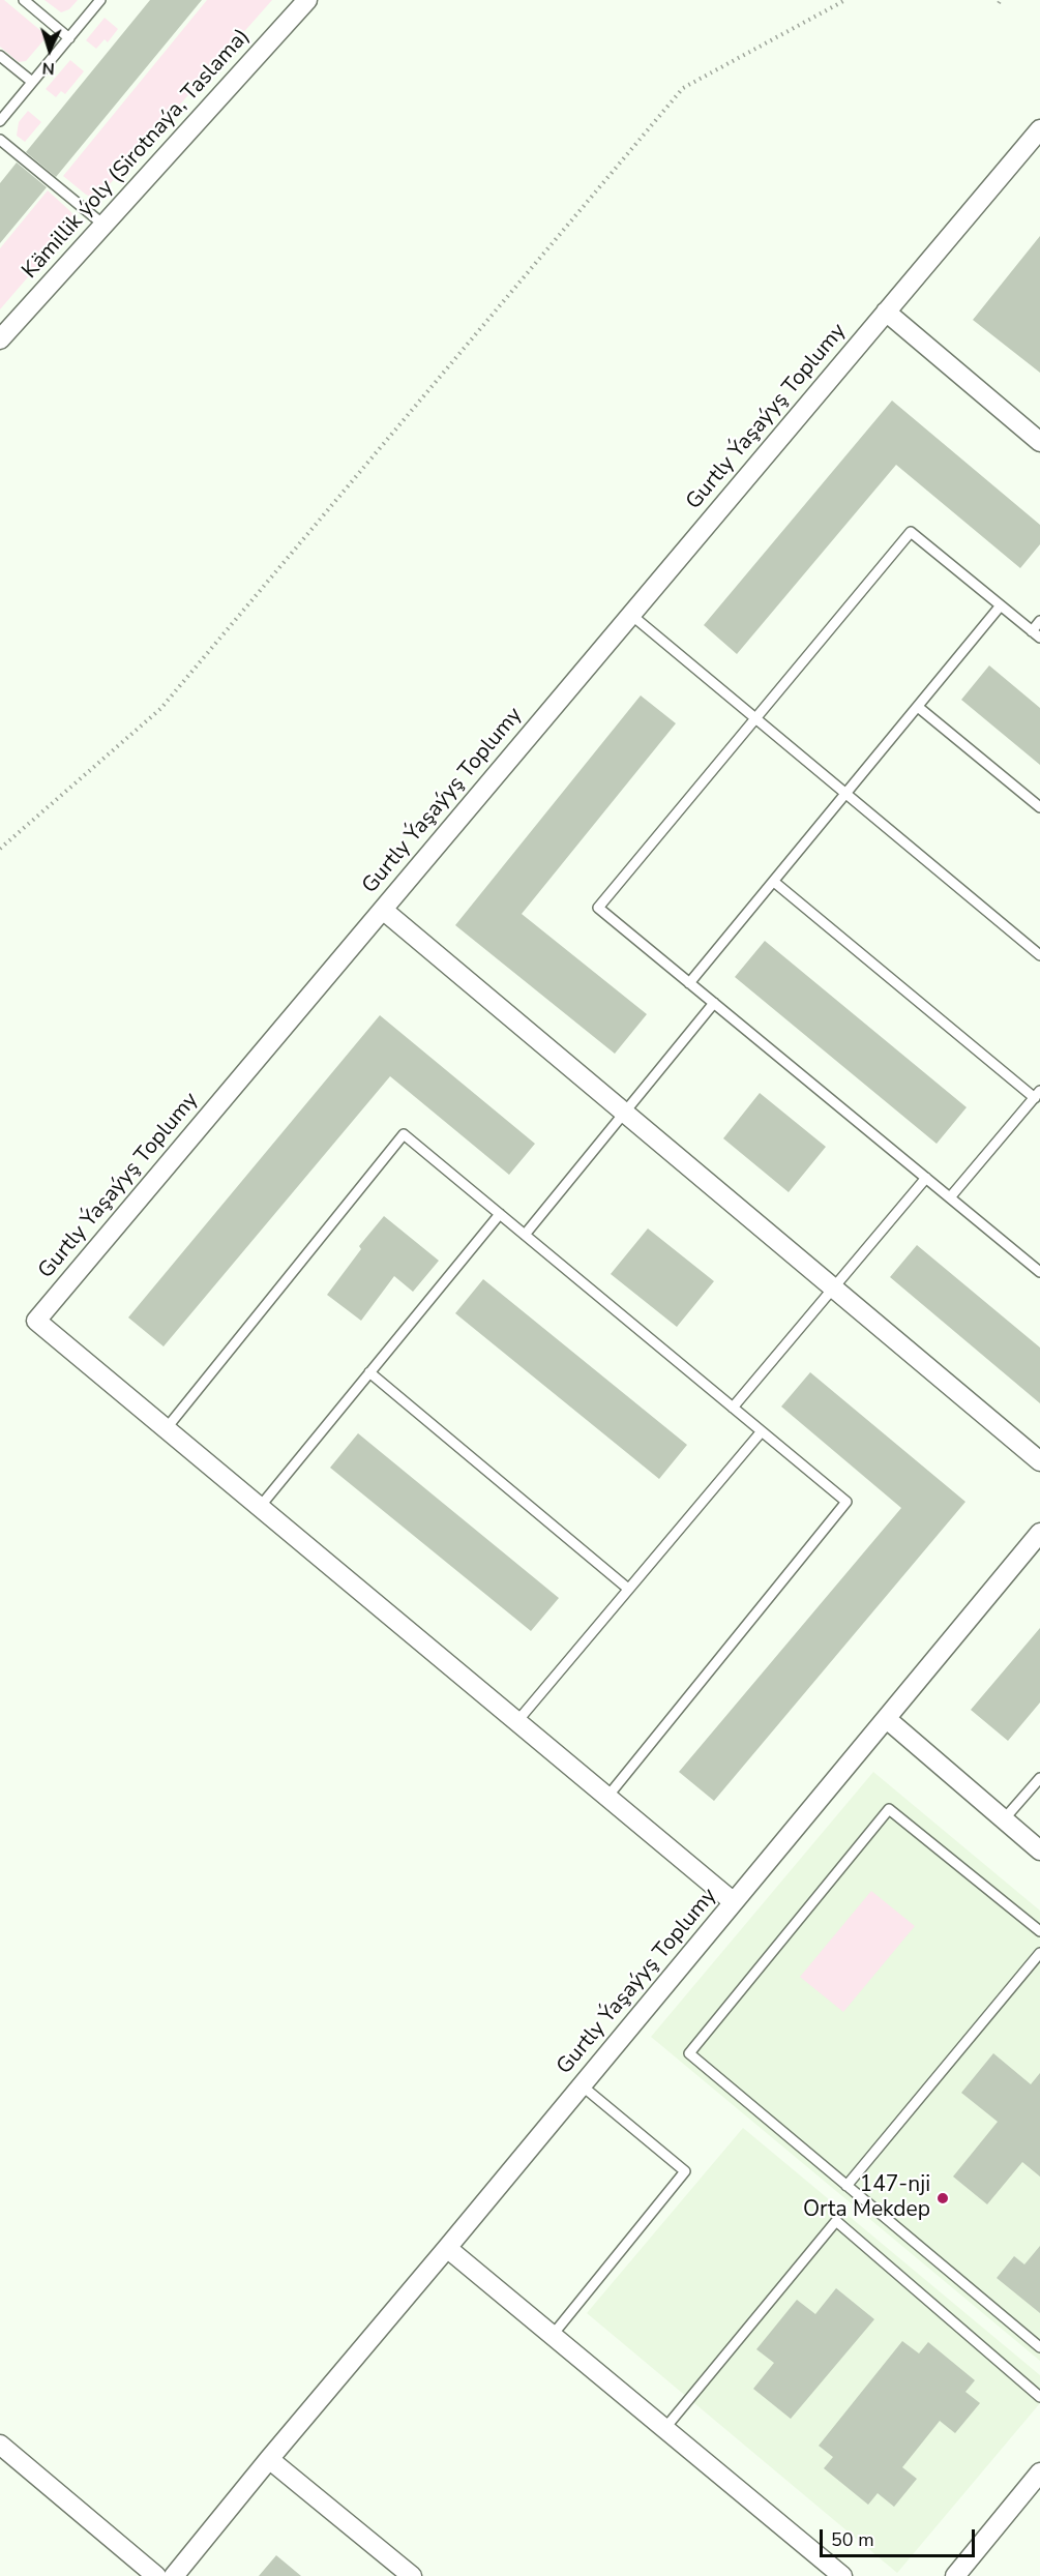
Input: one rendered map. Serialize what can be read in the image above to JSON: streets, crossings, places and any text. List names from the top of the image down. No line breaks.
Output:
{"streets":{"street":["Kämillik ýoly (Sirotnaýa, Taslama)","Gurtly Ýaşaýyş Toplumy"]},"places":["147-nji Orta Mekdep"],"scale_bar":"50 m","north":"bottom"}
